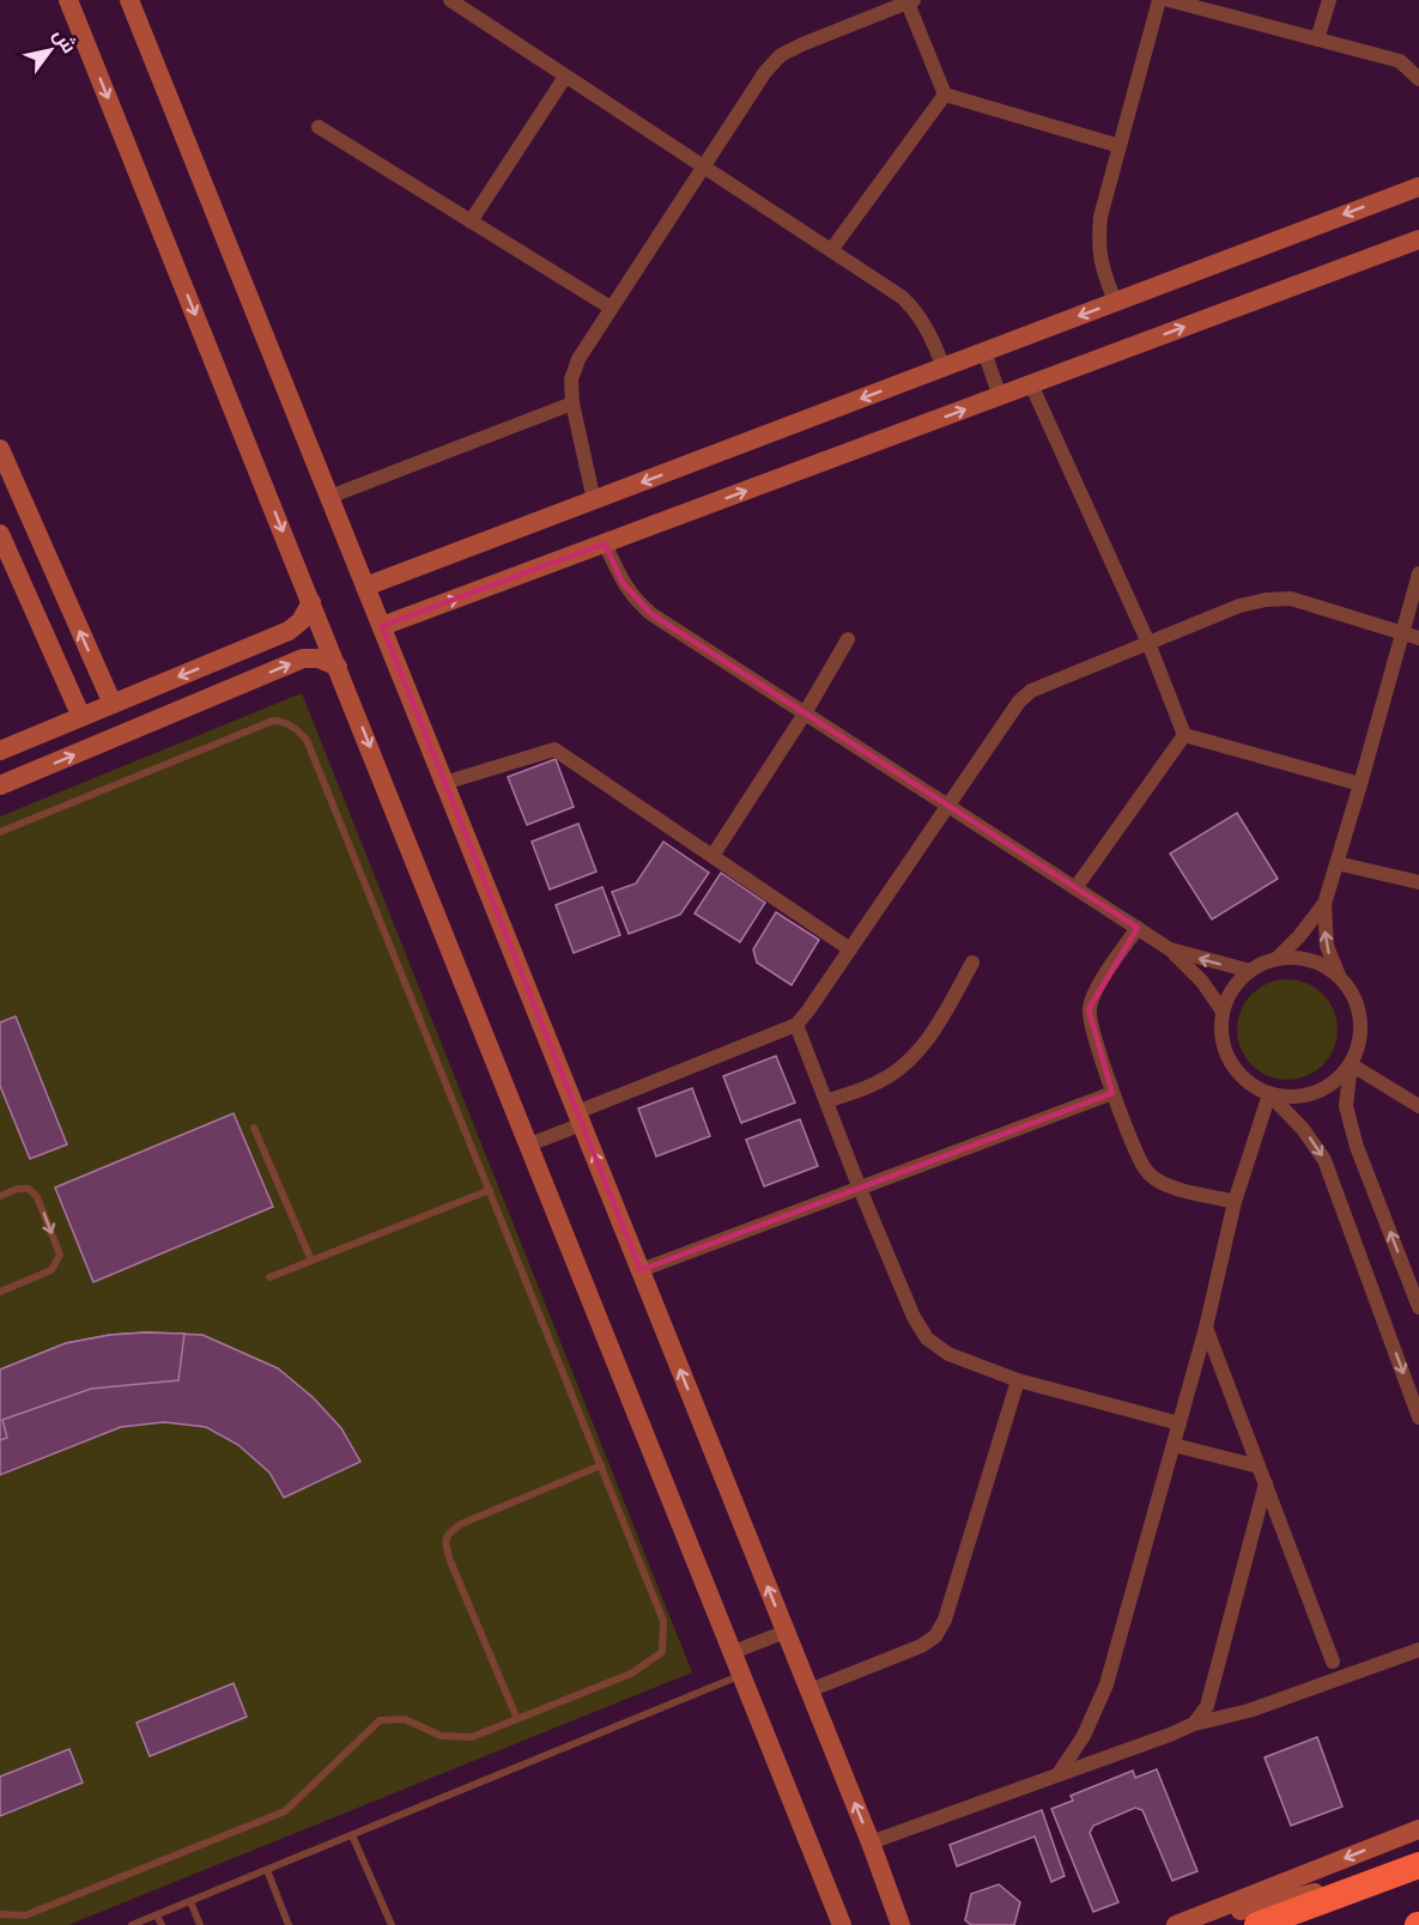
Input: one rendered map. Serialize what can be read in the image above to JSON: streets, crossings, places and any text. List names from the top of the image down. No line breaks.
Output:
{"north":"top right"}
